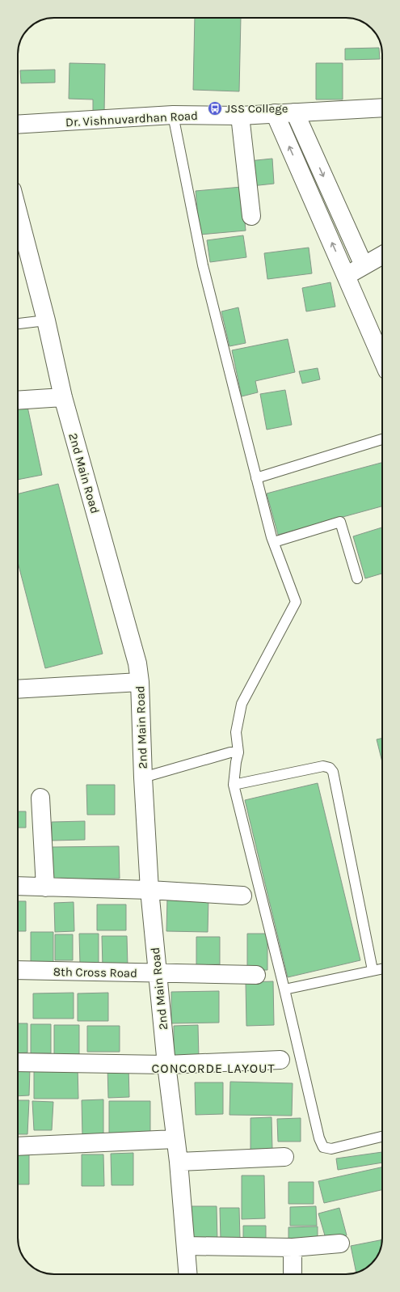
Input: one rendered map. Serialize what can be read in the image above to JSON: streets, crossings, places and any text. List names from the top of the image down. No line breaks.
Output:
{"streets":{"street":["Dr. Vishnuvardhan Road","2nd Main Road","8th Cross Road"]},"crossings":[["2nd Main Road","8th Cross Road"]],"districts":["CONCORDE LAYOUT"],"places":{"bus stop":["JSS College"]}}
